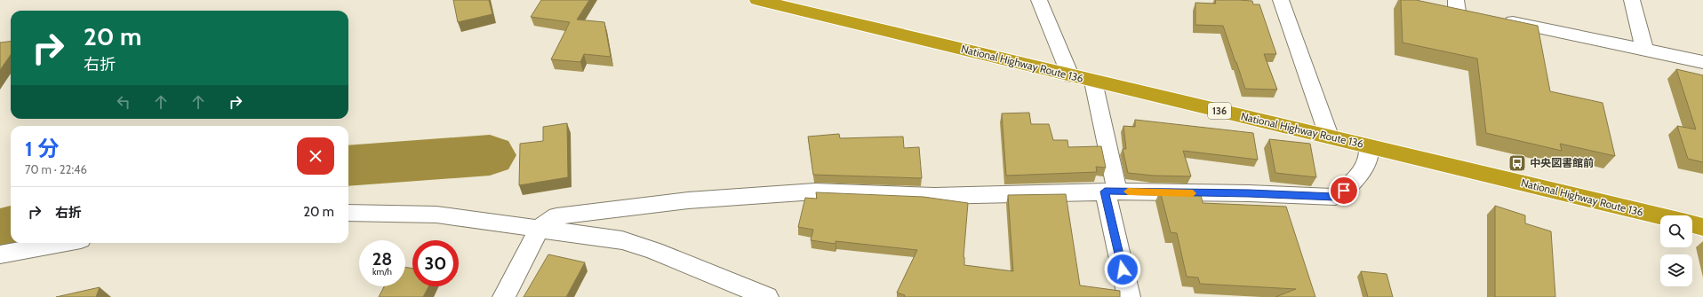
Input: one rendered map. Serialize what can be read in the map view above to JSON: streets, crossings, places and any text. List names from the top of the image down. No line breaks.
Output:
{"streets":{"highway":["National Highway Route 136","136"]},"places":{"bus stop":["中央図書館前"]},"page":{"turn":["20 m","右折"],"heading":["1 分","70 m · 22:46"],"list":[{"name":"右折","value":"20 m"}],"speed":"28 km/h","limit":"30"}}
